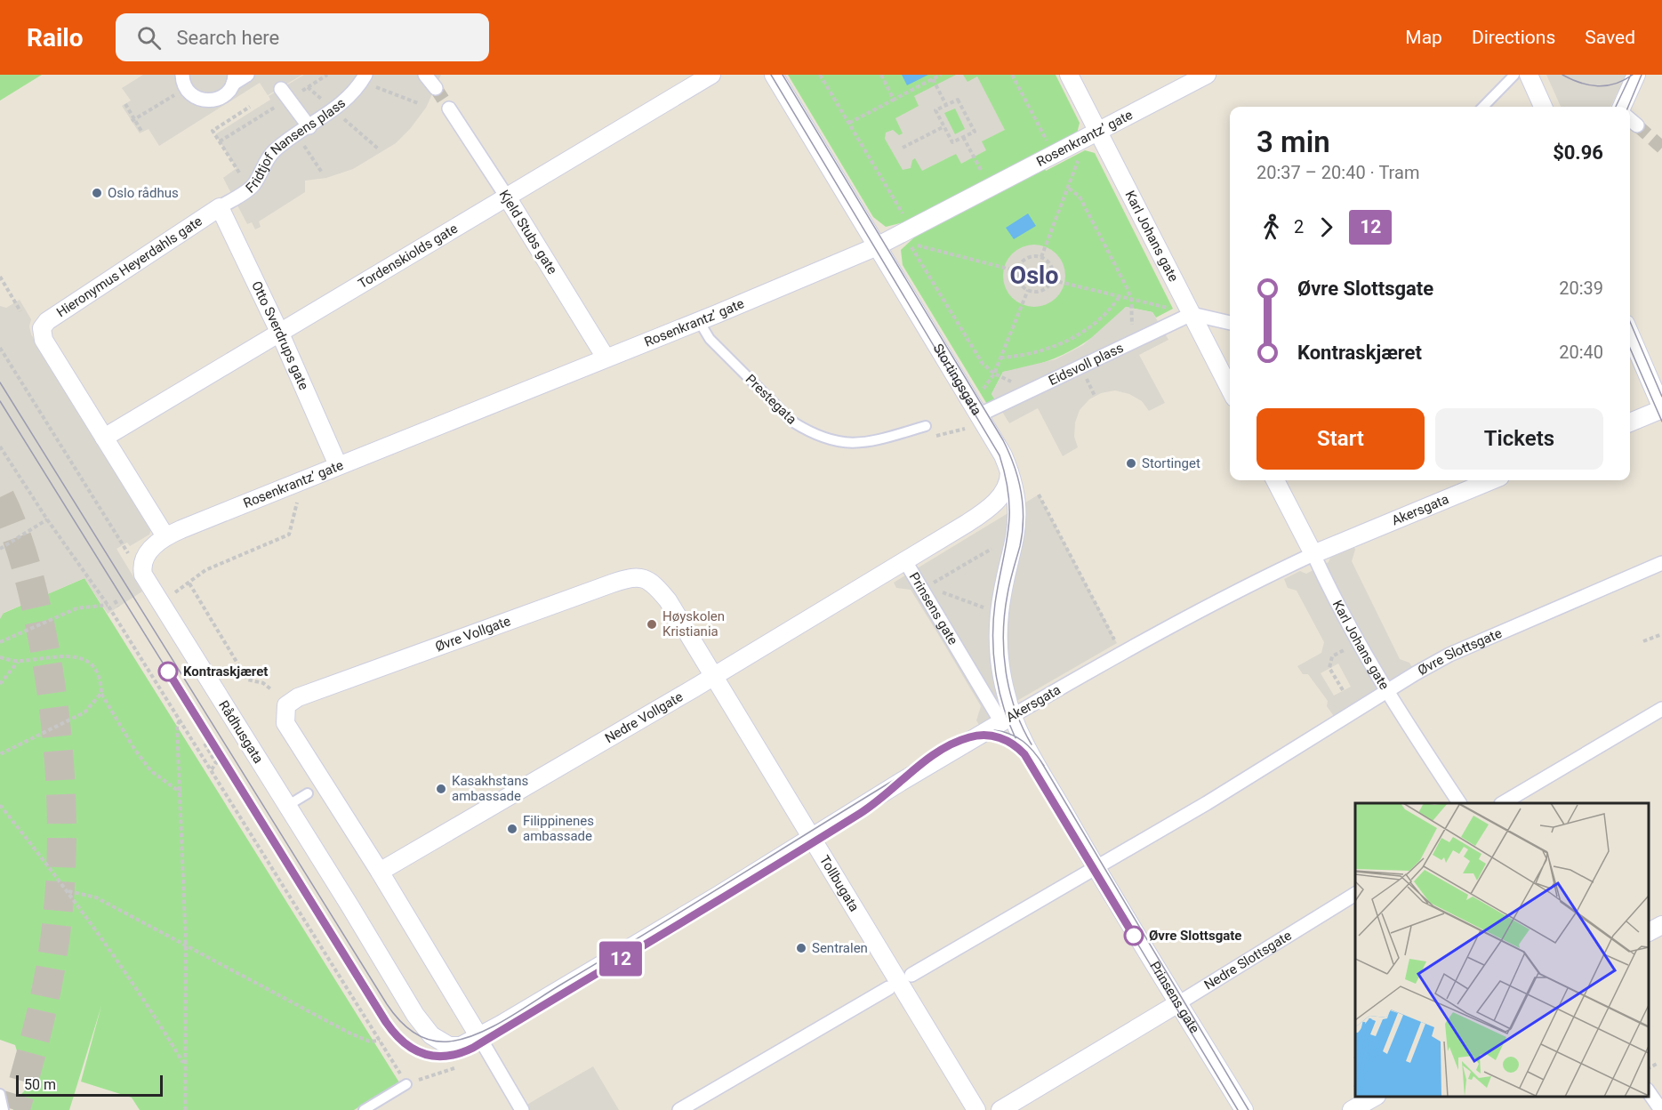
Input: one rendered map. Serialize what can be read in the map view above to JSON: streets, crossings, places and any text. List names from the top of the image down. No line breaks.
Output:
{"streets":{"street":["Rosenkrantz’ gate","Fridtjof Nansens plass","Kjeld Stubs gate","Karl Johans gate","Tordenskiolds gate","Hieronymus Heyerdahls gate","Otto Sverdrups gate","Eidsvoll plass","Stortingsgata","Akersgata","Prinsens gate","Øvre Vollgate","Øvre Slottsgate","Nedre Vollgate","Rådhusgata","Tollbugata","Nedre Slottsgate"],"lane":["Prestegata"]},"crossings":[["Rosenkrantz’ gate","Kjeld Stubs gate"],["Rosenkrantz’ gate","Karl Johans gate"],["Rosenkrantz’ gate","Otto Sverdrups gate"],["Rosenkrantz’ gate","Stortingsgata"],["Rosenkrantz’ gate","Prestegata"],["Rosenkrantz’ gate","Rådhusgata"],["Fridtjof Nansens plass","Hieronymus Heyerdahls gate"],["Fridtjof Nansens plass","Otto Sverdrups gate"],["Kjeld Stubs gate","Tordenskiolds gate"],["Karl Johans gate","Eidsvoll plass"],["Karl Johans gate","Akersgata"],["Karl Johans gate","Øvre Slottsgate"],["Tordenskiolds gate","Hieronymus Heyerdahls gate"],["Tordenskiolds gate","Otto Sverdrups gate"],["Hieronymus Heyerdahls gate","Otto Sverdrups gate"],["Eidsvoll plass","Stortingsgata"],["Stortingsgata","Akersgata"],["Stortingsgata","Prinsens gate"],["Akersgata","Prinsens gate"],["Akersgata","Rådhusgata"],["Akersgata","Tollbugata"],["Prinsens gate","Øvre Slottsgate"],["Prinsens gate","Nedre Vollgate"],["Prinsens gate","Nedre Slottsgate"],["Øvre Vollgate","Nedre Vollgate"],["Øvre Vollgate","Tollbugata"],["Nedre Vollgate","Tollbugata"]],"districts":["Oslo"],"places":["Oslo rådhus","Stortinget","Høyskolen Kristiania","Kontraskjæret","Kasakhstans ambassade","Filippinenes ambassade","Øvre Slottsgate","Sentralen"],"lines":["tram line 12"],"scale_bar":"50 m","page":{"header":"Railo","search":"Search here","nav":["Map","Directions","Saved"],"on_map":"12","heading":["3 min","20:37 – 20:40 · Tram","$0.96"],"legs":["2","12"],"list":[{"name":"Øvre Slottsgate","value":"20:39"},{"name":"Kontraskjæret","value":"20:40"}],"buttons":["Start","Tickets"],"scale":"50 m"}}
